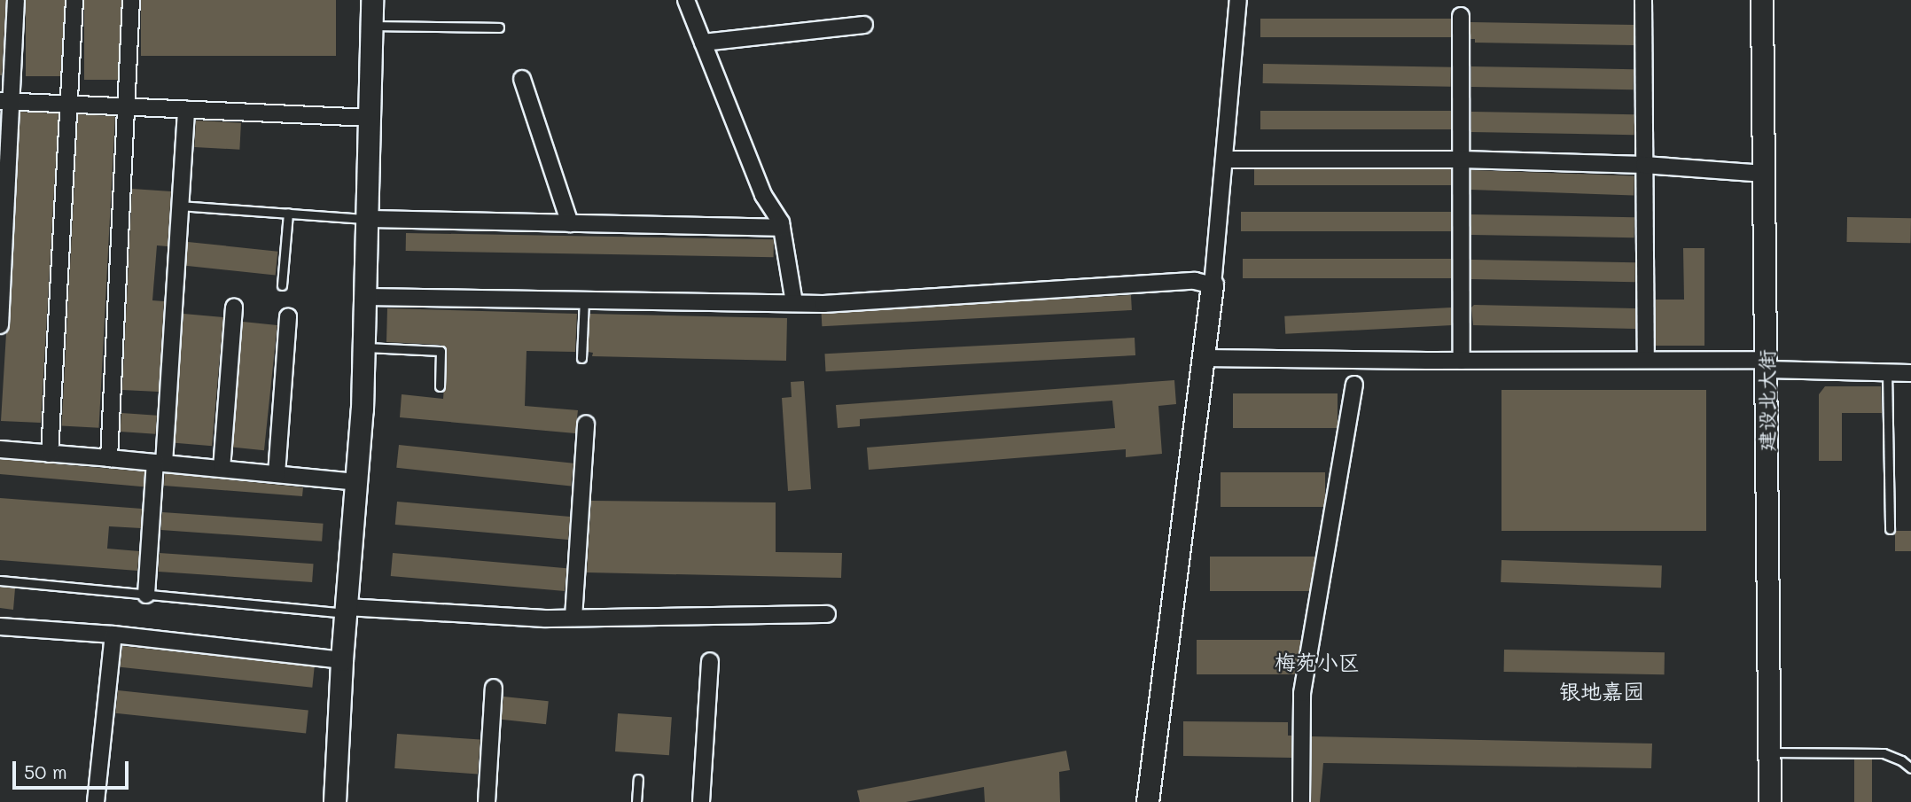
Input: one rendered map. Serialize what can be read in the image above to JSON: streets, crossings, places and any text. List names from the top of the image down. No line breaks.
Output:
{"streets":{"street":["建设北大街"]},"districts":["梅苑小区","银地嘉园"],"scale_bar":"50 m"}
